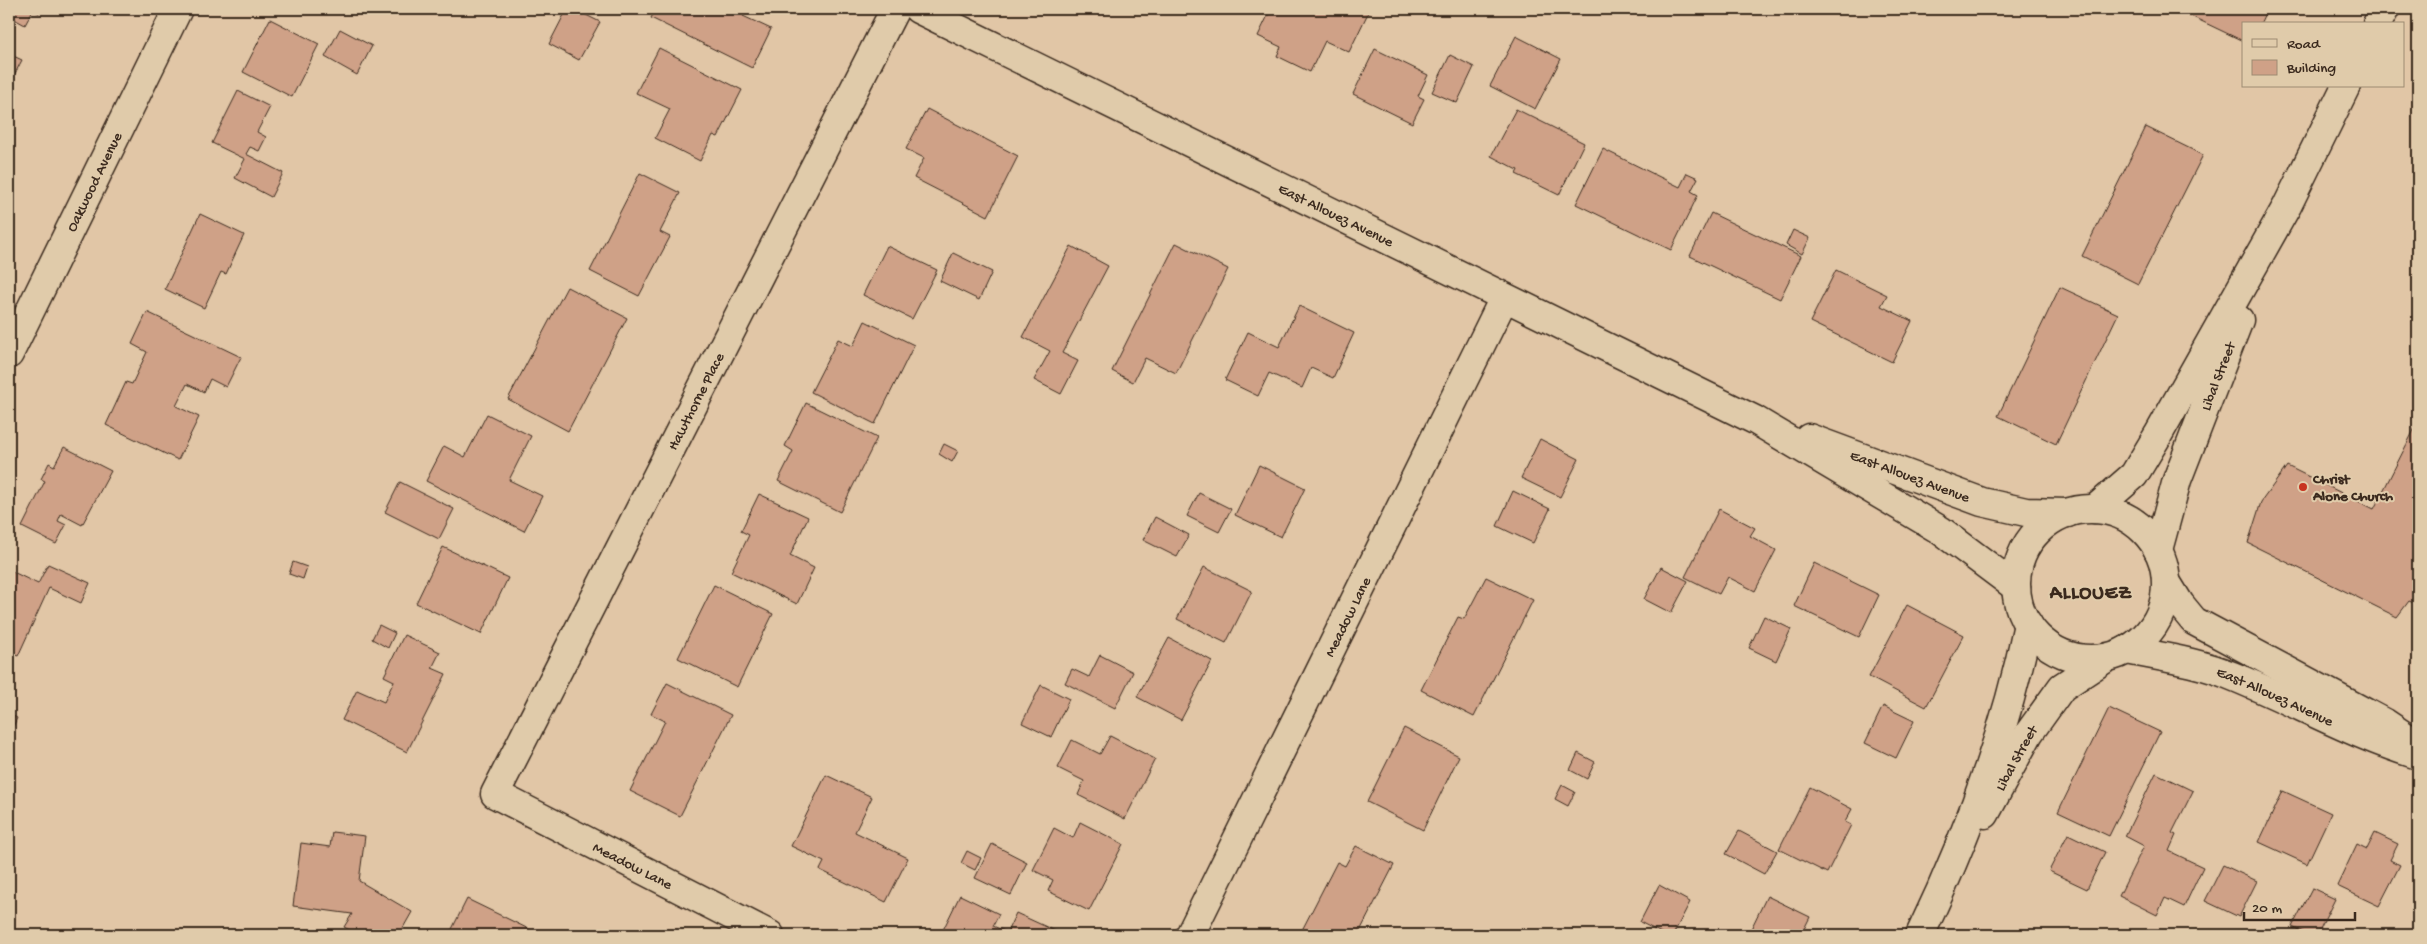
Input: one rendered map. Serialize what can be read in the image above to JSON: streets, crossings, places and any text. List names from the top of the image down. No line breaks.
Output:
{"streets":{"street":["Oakwood Avenue","East Allouez Avenue","Libal Street","Hawthorne Place","Meadow Lane"]},"crossings":[["East Allouez Avenue","Libal Street"],["East Allouez Avenue","Meadow Lane"],["Hawthorne Place","Meadow Lane"]],"districts":["ALLOUEZ"],"places":["Christ Alone Church"],"legend":["Road","Building"],"scale_bar":"20 m"}
